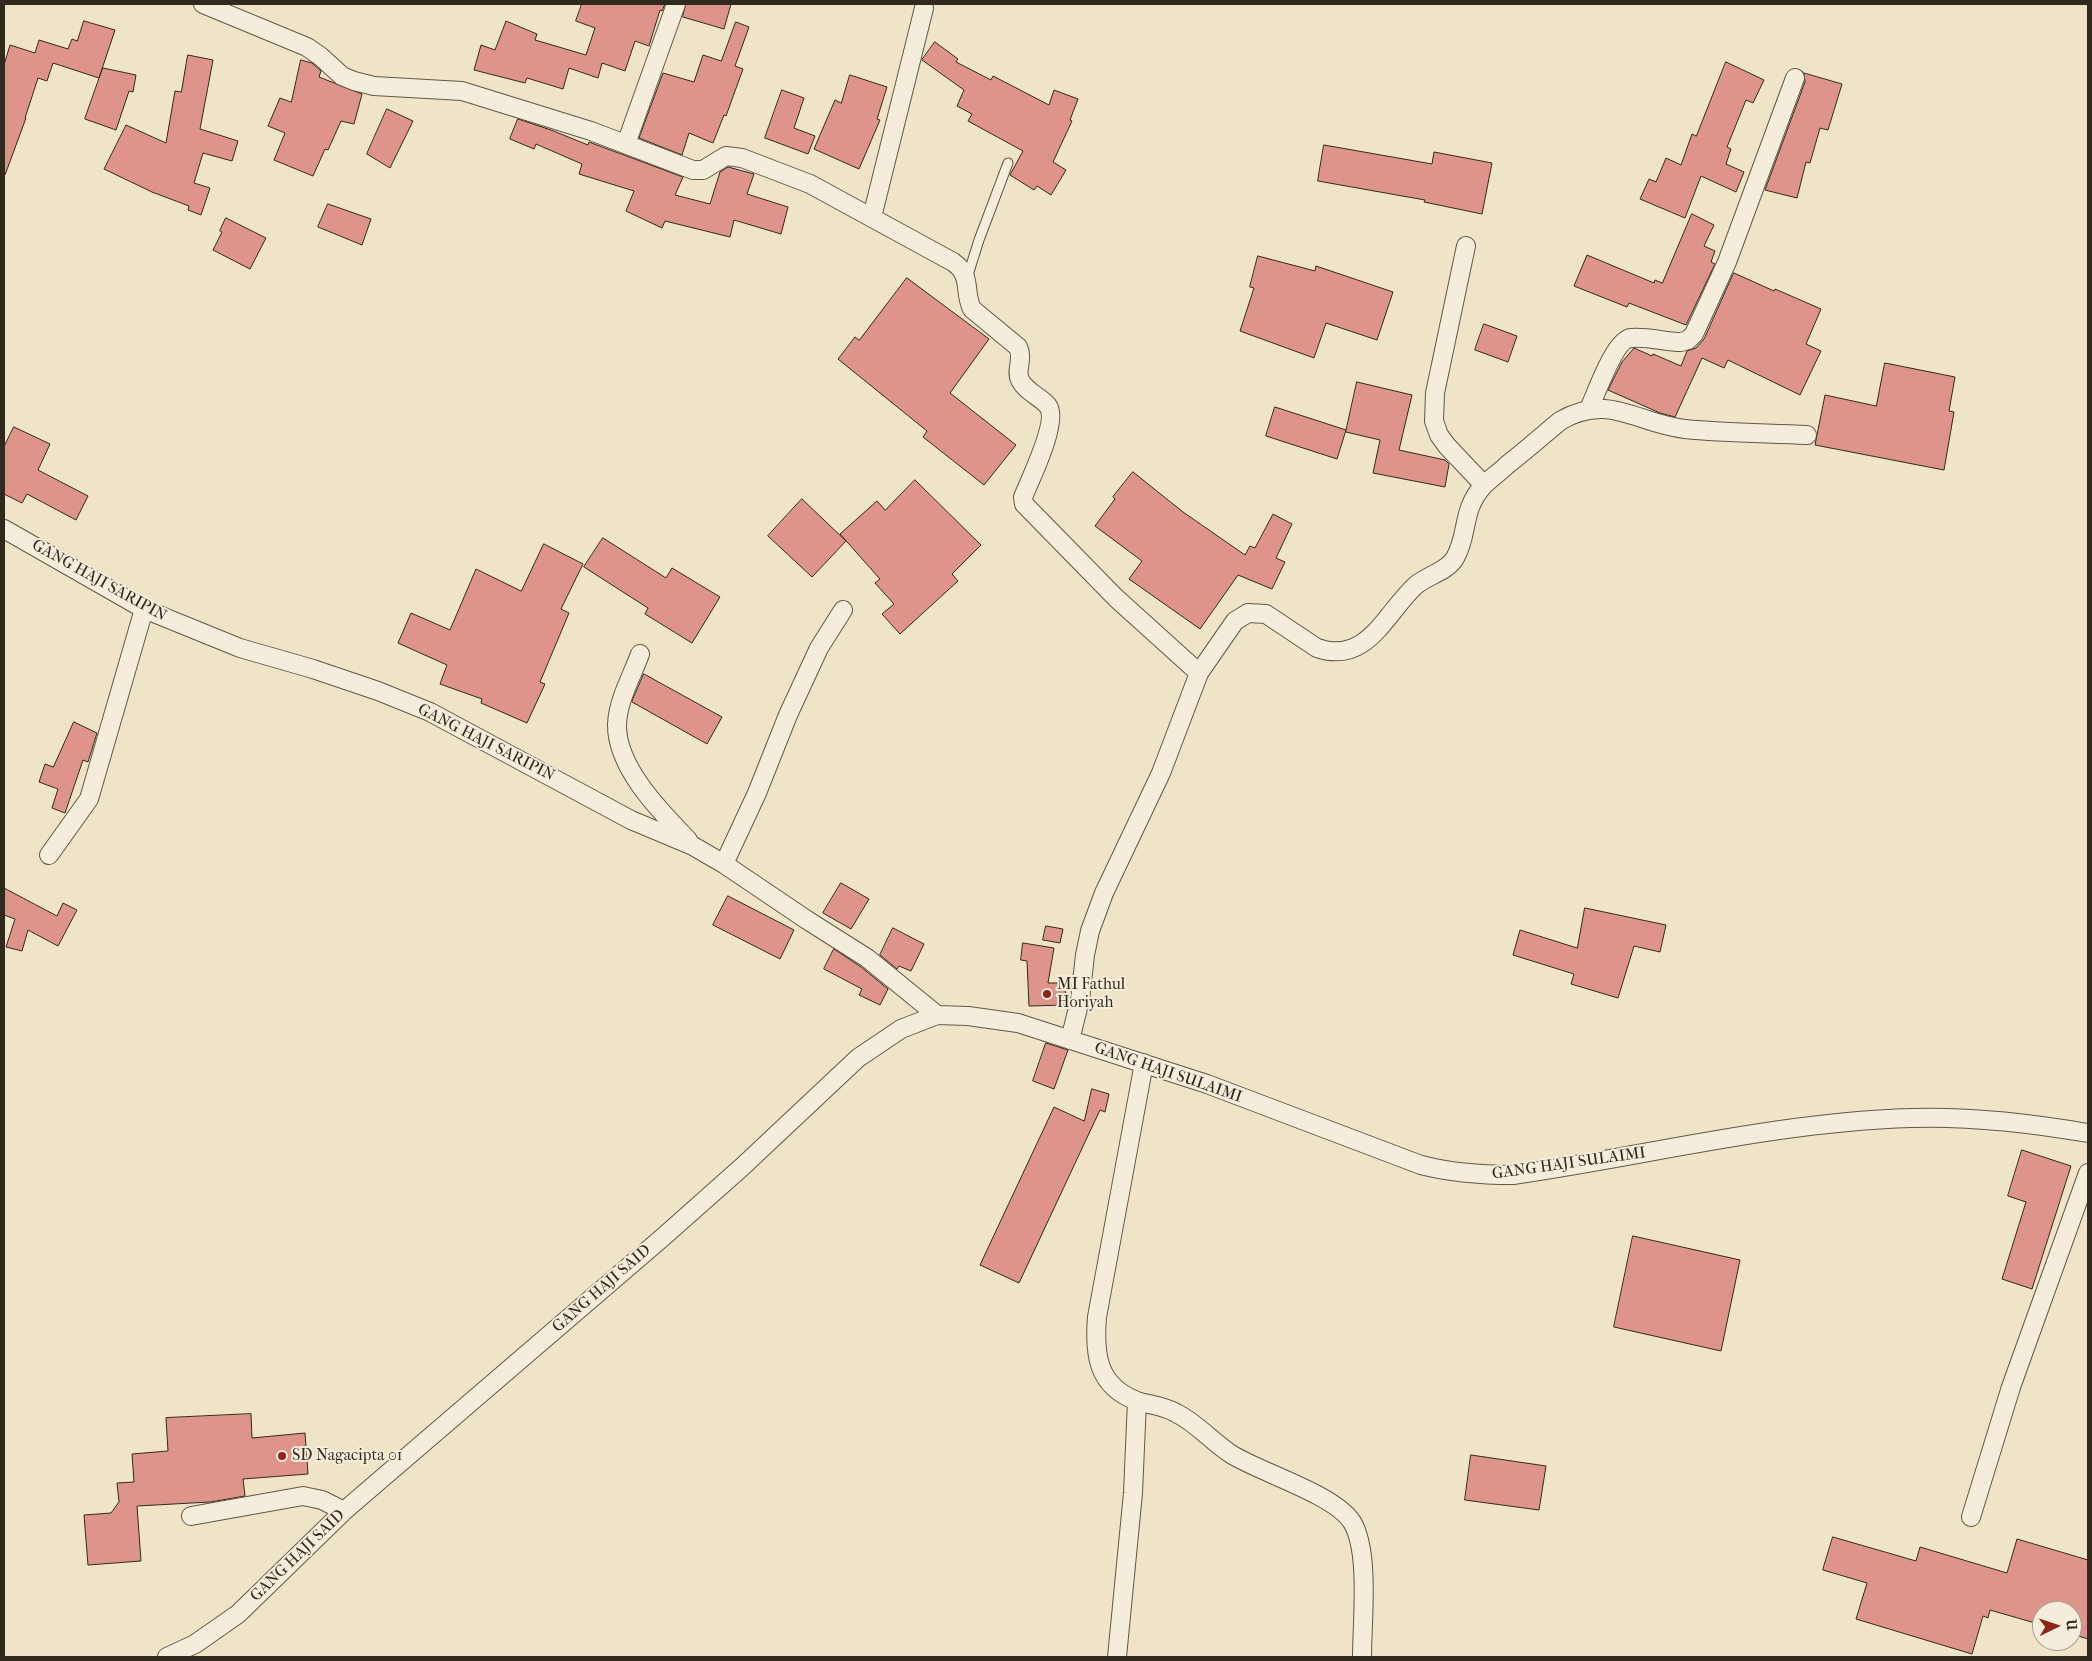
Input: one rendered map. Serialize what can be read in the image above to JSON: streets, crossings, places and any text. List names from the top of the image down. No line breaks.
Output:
{"streets":{"street":["GANG HAJI SARIPIN","GANG HAJI SULAIMI","GANG HAJI SAID"]},"crossings":[["GANG HAJI SARIPIN","GANG HAJI SAID"],["GANG HAJI SULAIMI","GANG HAJI SAID"]],"places":["MI Fathul Horiyah","SD Nagacipta 01"],"north":"right"}
